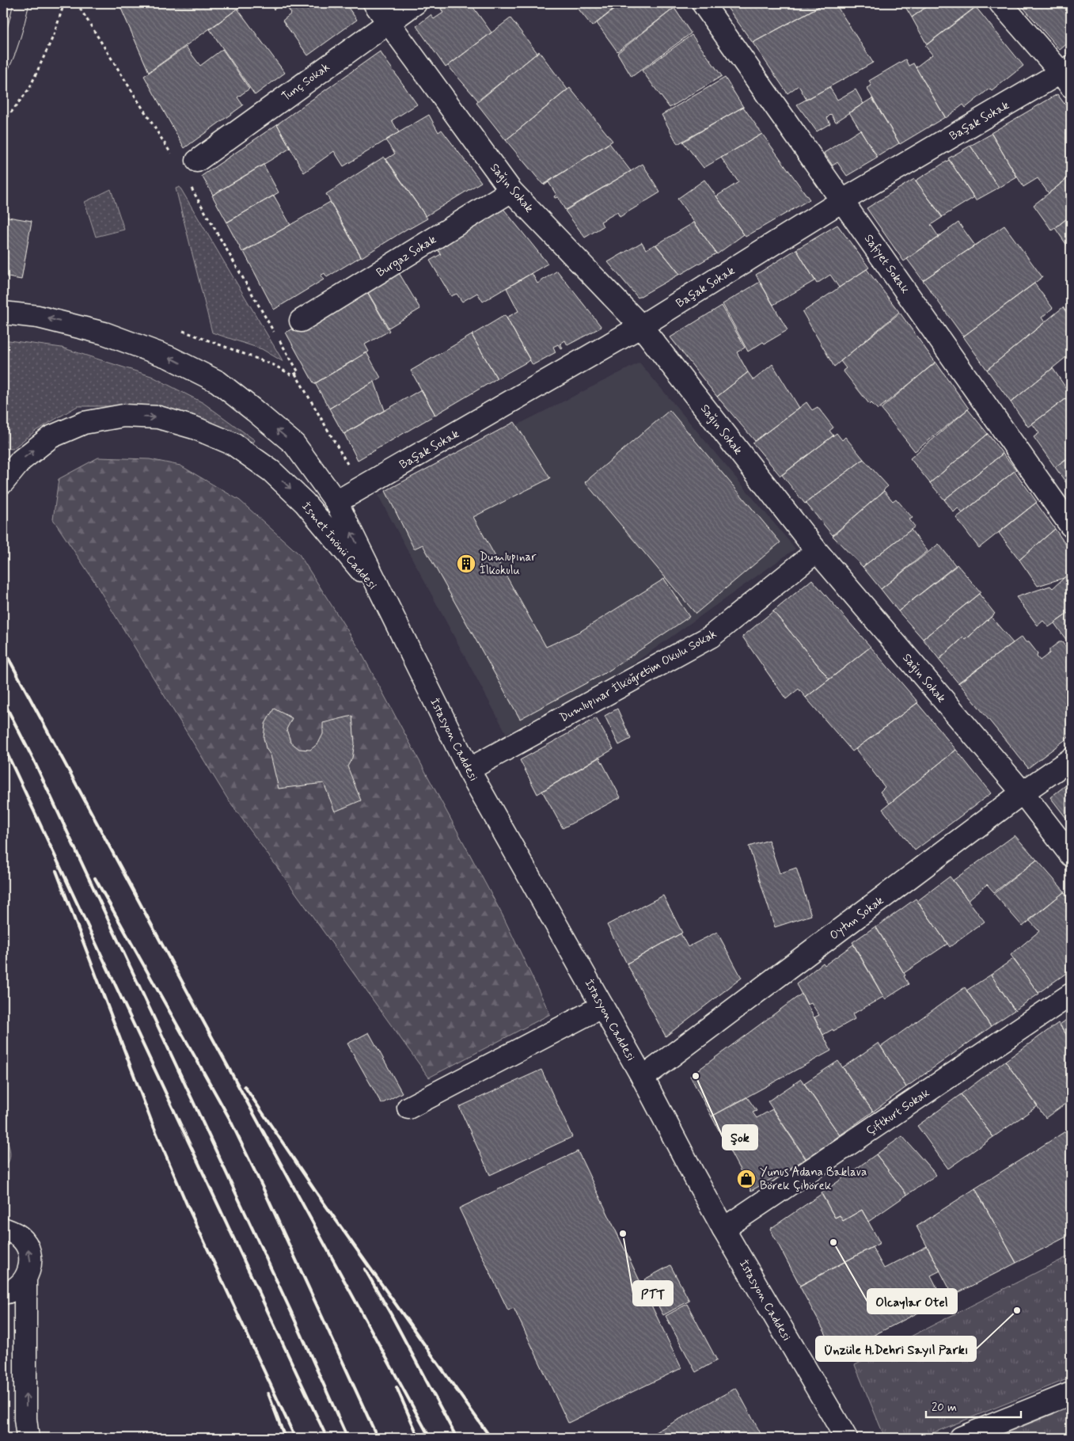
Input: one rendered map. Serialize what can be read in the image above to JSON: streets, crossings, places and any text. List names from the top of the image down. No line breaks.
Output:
{"streets":{"street":["Tunç Sokak","Başak Sokak","Sağın Sokak","Burgaz Sokak","Safiyet Sokak","İsmet İnönü Caddesi","Dumlupınar İlköğretim Okulu Sokak","İstasyon Caddesi","Oytun Sokak","Çiftkurt Sokak"]},"crossings":[["Tunç Sokak","Sağın Sokak"],["Başak Sokak","Sağın Sokak"],["Başak Sokak","Safiyet Sokak"],["Başak Sokak","İsmet İnönü Caddesi"],["Sağın Sokak","Burgaz Sokak"],["Sağın Sokak","Dumlupınar İlköğretim Okulu Sokak"],["Sağın Sokak","Oytun Sokak"],["İsmet İnönü Caddesi","İstasyon Caddesi"],["Dumlupınar İlköğretim Okulu Sokak","İstasyon Caddesi"],["İstasyon Caddesi","Oytun Sokak"],["İstasyon Caddesi","Çiftkurt Sokak"]],"places":{"building":["Dumlupınar İlkokulu"],"other":["Şok","PTT","Olcaylar Otel","Ünzüle H.Dehri Sayıl Parkı"],"shop":["Yunus Adana Baklava Börek Çibörek"]},"scale_bar":"20 m"}
